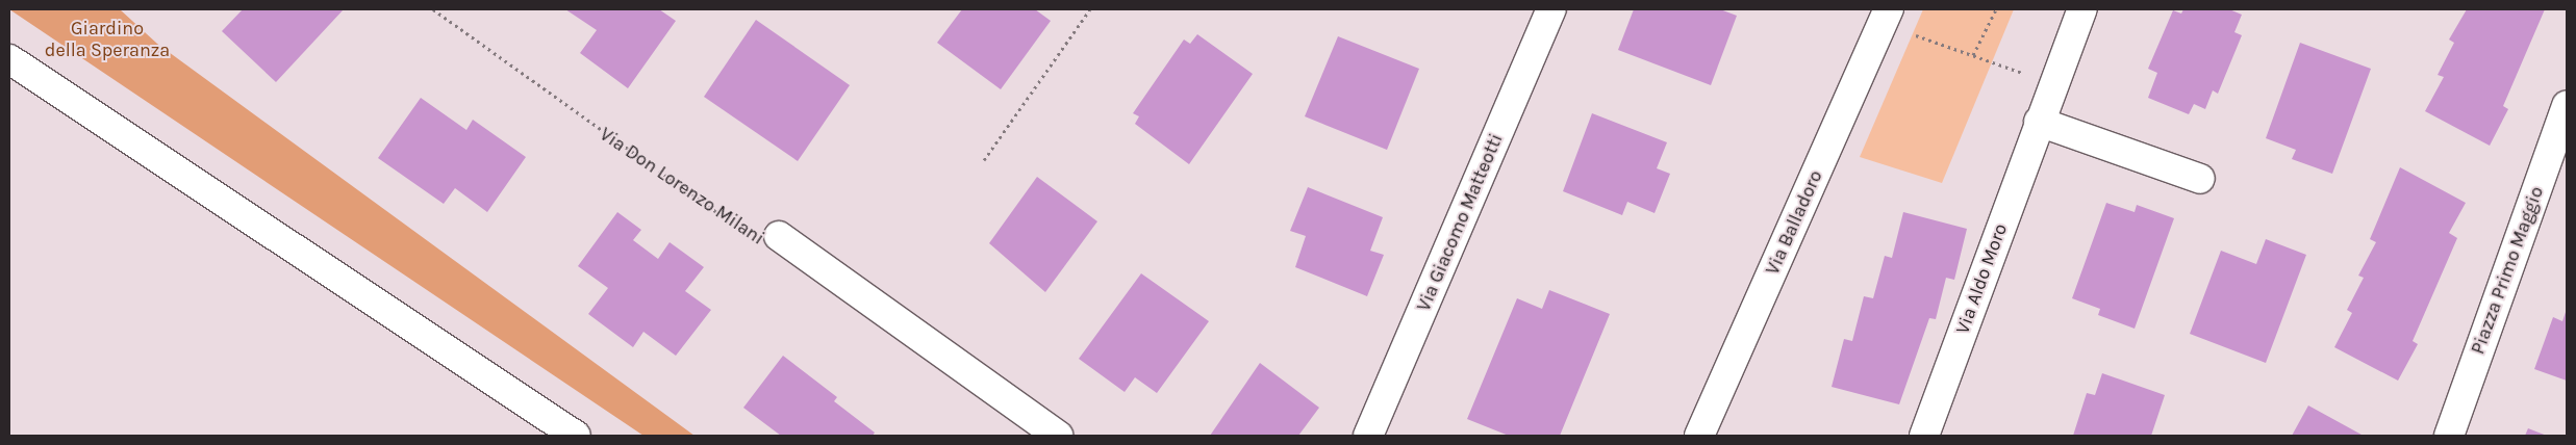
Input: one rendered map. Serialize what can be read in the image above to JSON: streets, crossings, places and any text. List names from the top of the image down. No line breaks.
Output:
{"streets":{"street":["Via Don Lorenzo Milani","Via Giacomo Matteotti","Via Balladoro","Piazza Primo Maggio","Via Aldo Moro"]},"parks":["Giardino della Speranza"]}
